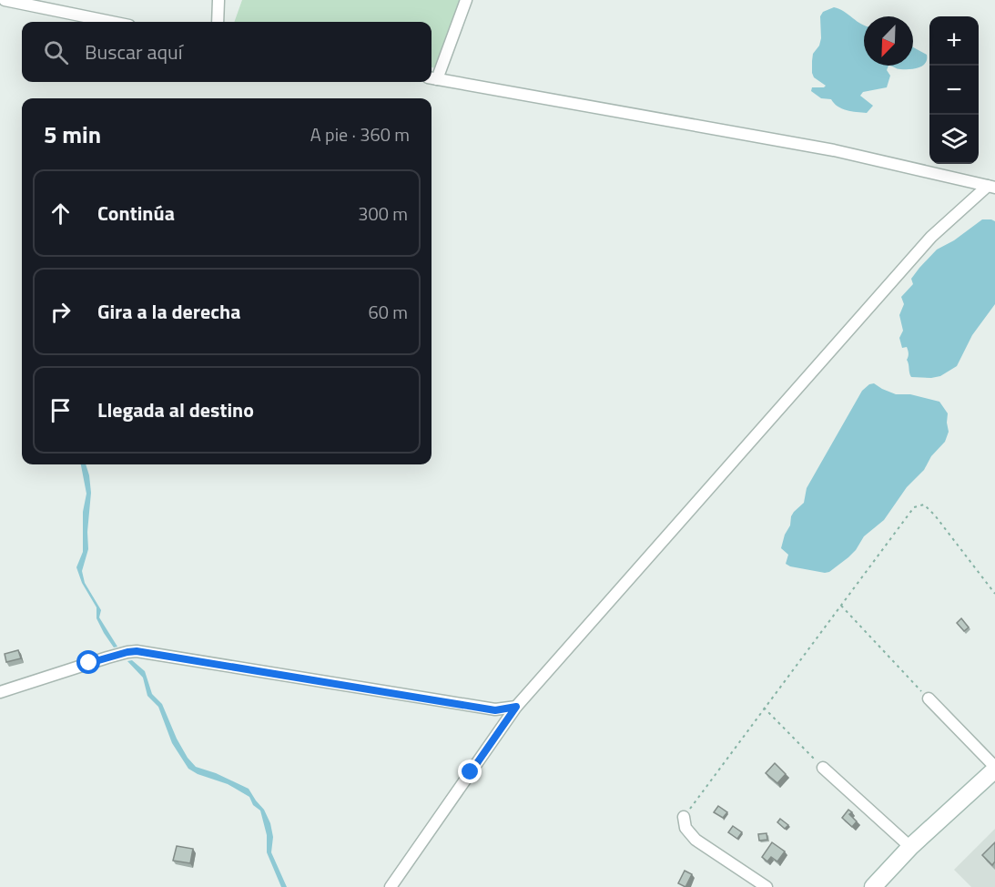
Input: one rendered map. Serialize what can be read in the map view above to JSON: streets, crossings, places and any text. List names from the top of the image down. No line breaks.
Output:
{"north":"bottom left","page":{"map_buttons":["+","−"],"search":"Buscar aquí","heading":["5 min","A pie · 360 m"],"list":[["Continúa","300 m"],["Gira a la derecha","60 m"],"Llegada al destino"]}}
